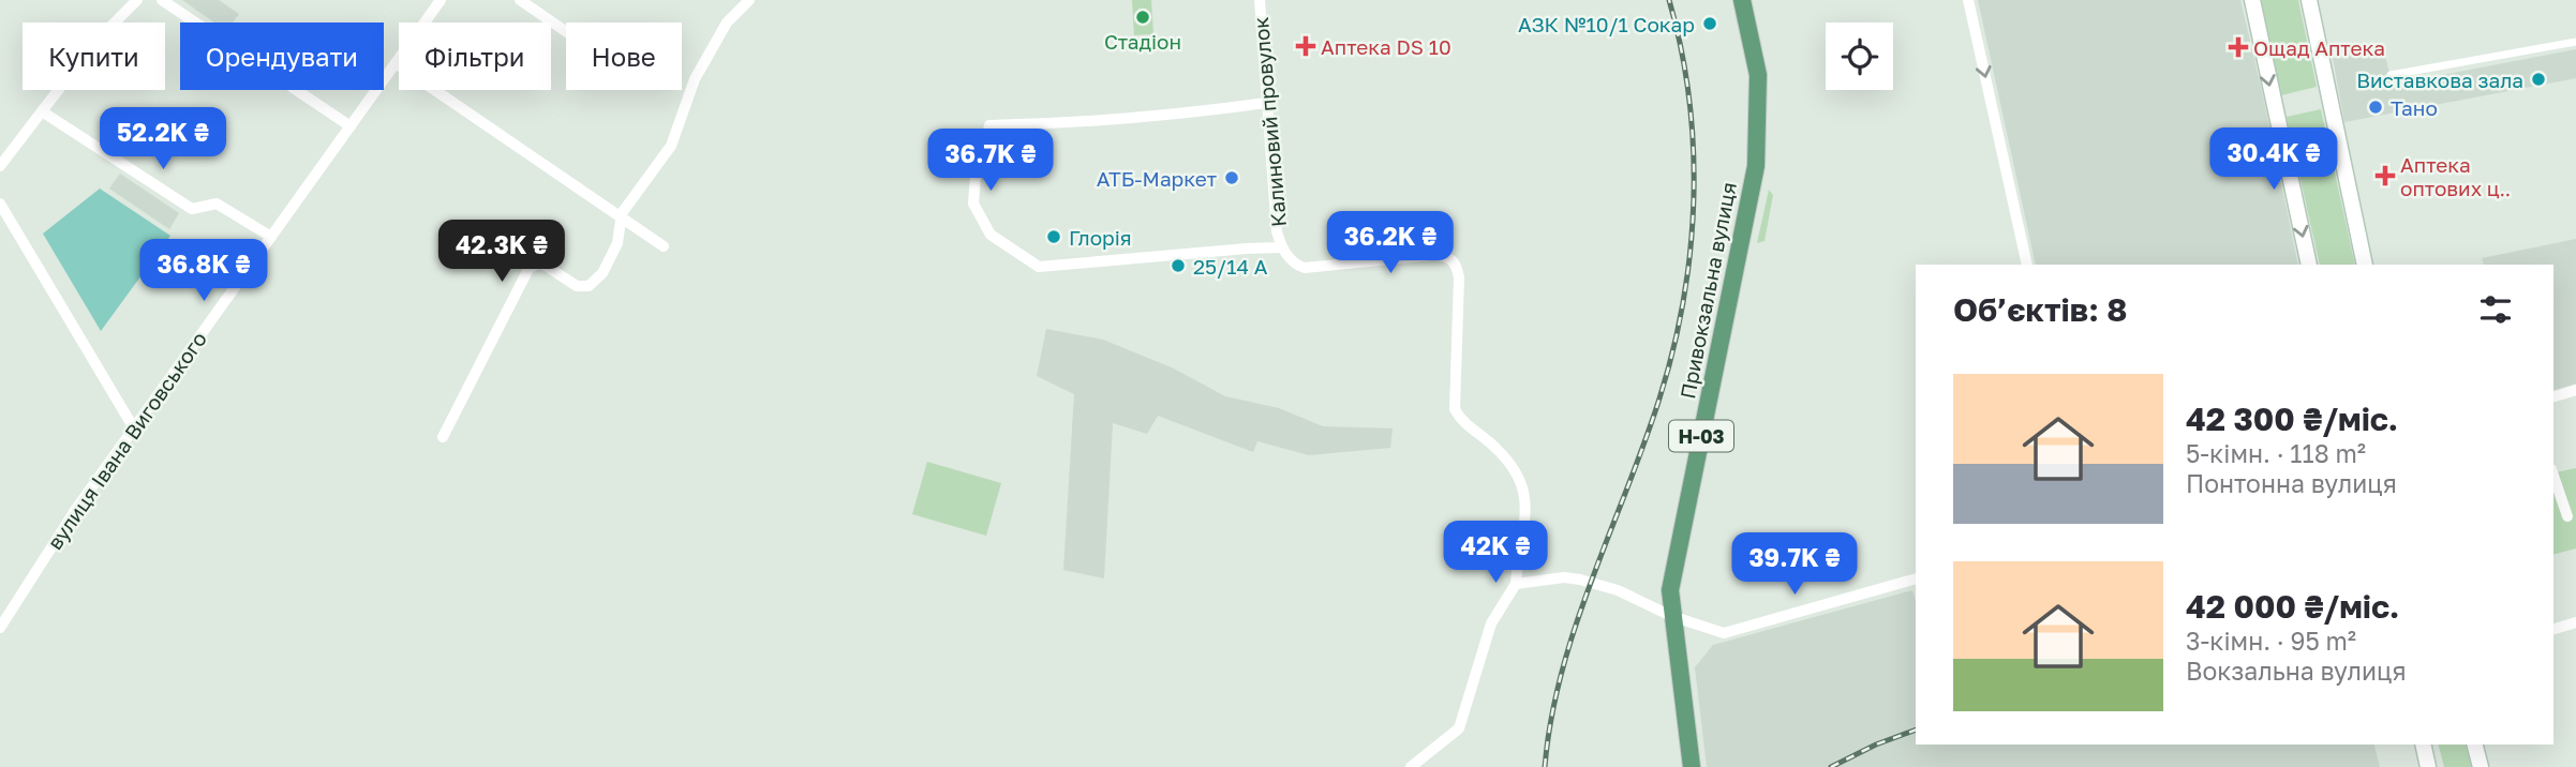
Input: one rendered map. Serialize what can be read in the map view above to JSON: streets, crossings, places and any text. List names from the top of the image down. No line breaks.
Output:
{"streets":{"main road":["Привокзальна вулиця","Н-03"],"street":["Калиновий провулок","вулиця Івана Виговського"]},"places":{"other":["Стадіон","АЗК №10/1 Сокар","Виставкова зала","Тано","АТБ-Маркет","Глорія","25/14 А"],"health":["Аптека DS 10","Ощад Аптека","Аптека оптових ц‥"]},"page":{"chip":["Купити","Орендувати","Фільтри","Нове"],"price":["52.2K ₴","30.4K ₴","36.7K ₴","36.2K ₴","42.3K ₴","36.8K ₴","42K ₴","39.7K ₴"],"heading":"Об’єктів: 8","list":[{"name":"42 300 ₴/міс.","note":"5-кімн. · 118 m² · Понтонна вулиця"},{"name":"42 000 ₴/міс.","note":"3-кімн. · 95 m² · Вокзальна вулиця"}]}}
